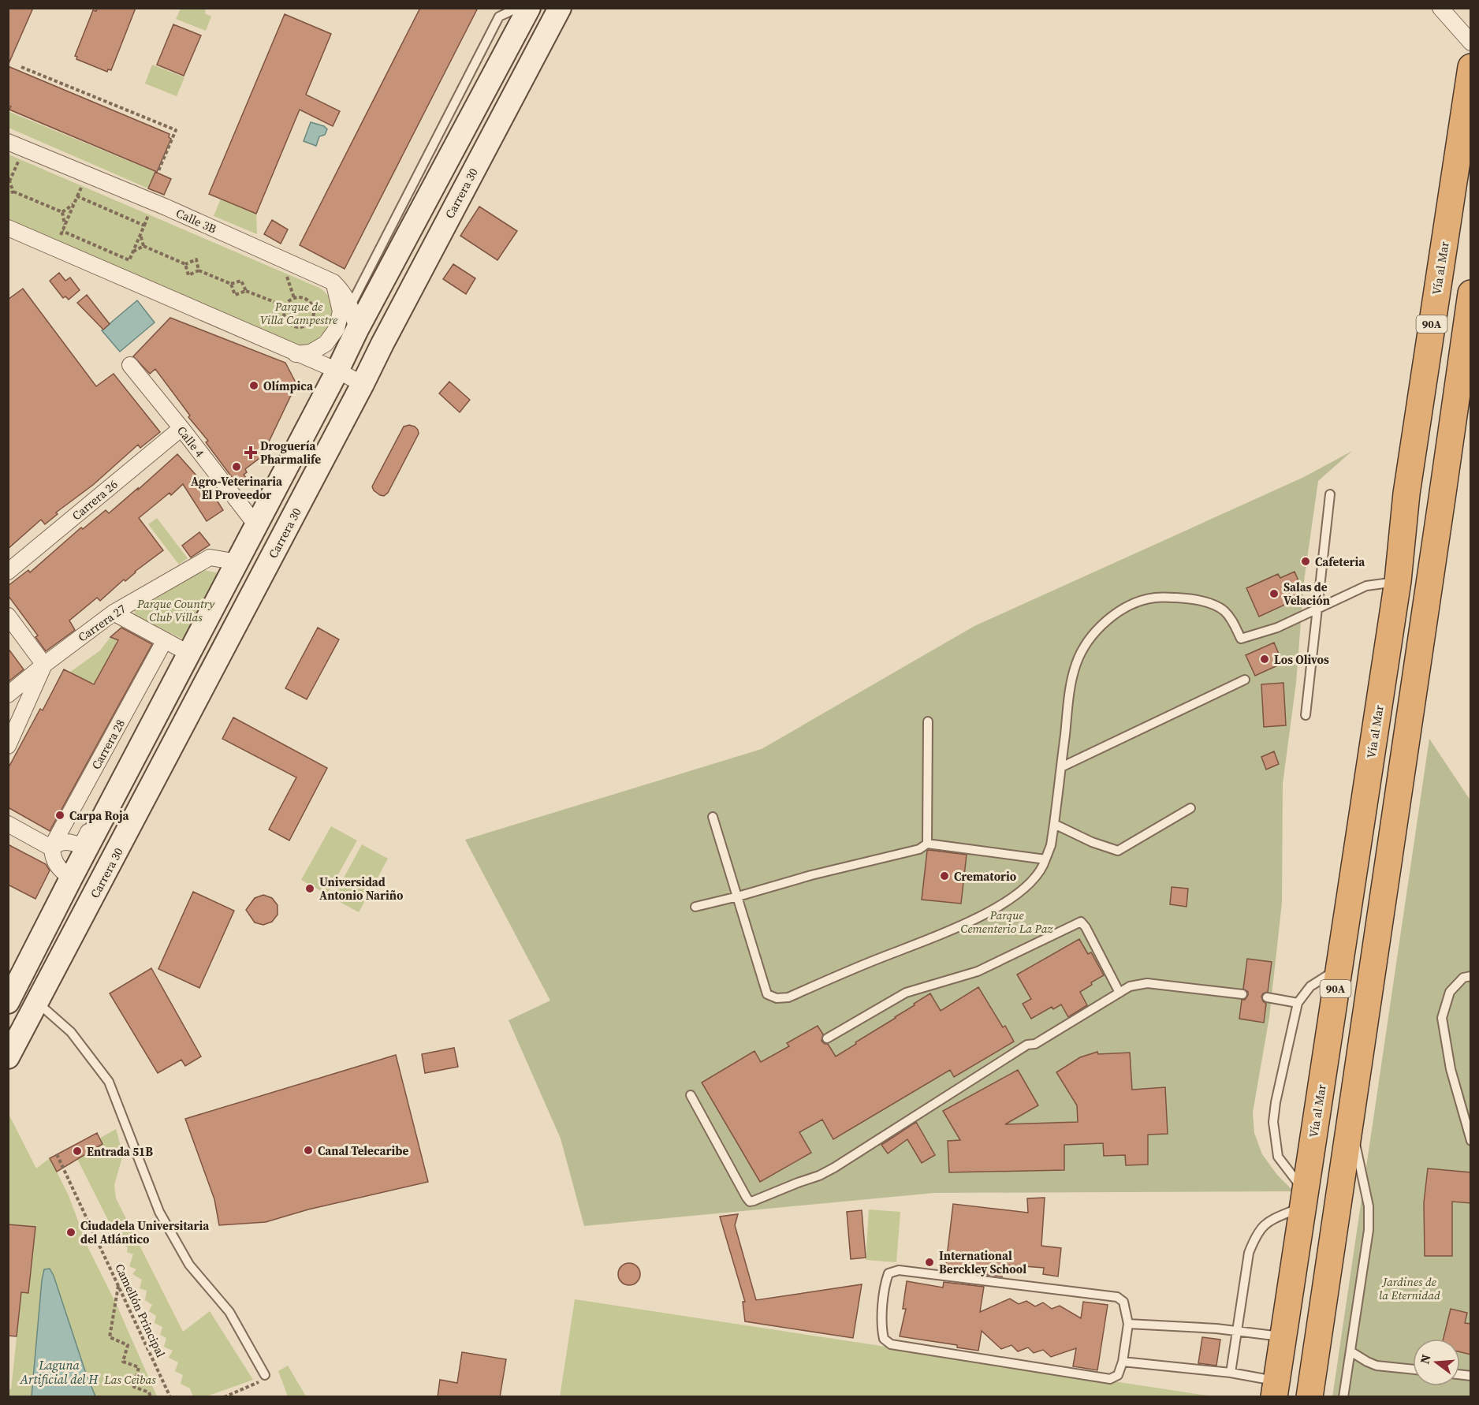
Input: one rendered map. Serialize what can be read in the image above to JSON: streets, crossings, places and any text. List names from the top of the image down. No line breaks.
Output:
{"streets":{"highway":["Vía al Mar","90A"],"main road":["Carrera 30"],"street":["Calle 3B","Calle 4","Carrera 26","Carrera 27","Carrera 28"],"path":["Camellón Principal"]},"crossings":[["Calle 4","Carrera 26"]],"water":["Laguna Artificial del H"],"parks":["Parque de Villa Campestre","Parque Country Club Villas","Parque Cementerio La Paz","Jardines de la Eternidad","Las Ceibas"],"places":{"other":["Olímpica","Agro-Veterinaria El Proveedor","Cafeteria","Salas de Velación","Los Olivos","Carpa Roja","Crematorio","Universidad Antonio Nariño","Canal Telecaribe","Entrada 51B","Ciudadela Universitaria del Atlántico","International Berckley School"],"health":["Droguería Pharmalife"]},"north":"left"}
